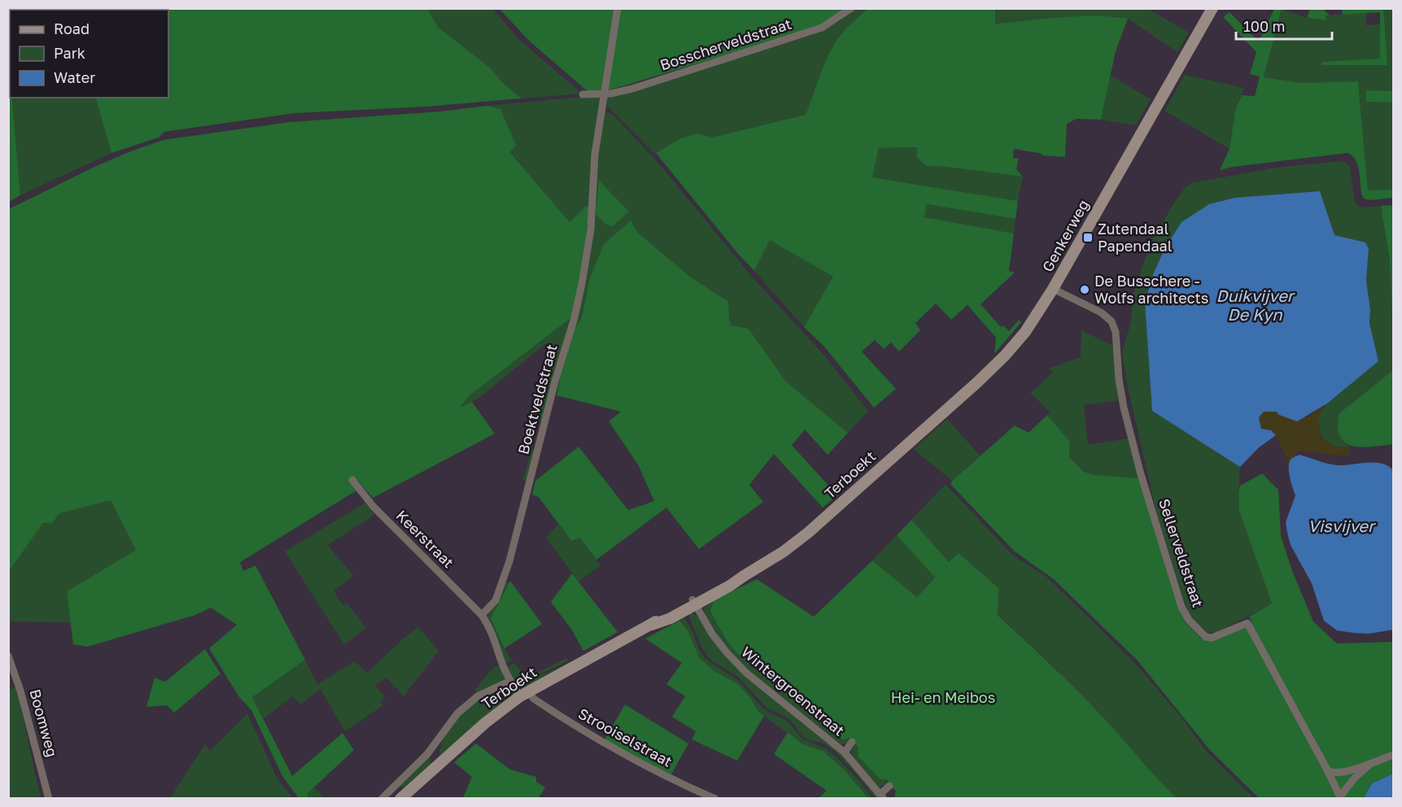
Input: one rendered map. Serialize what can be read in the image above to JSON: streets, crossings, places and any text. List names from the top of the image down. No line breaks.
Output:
{"streets":{"main road":["Genkerweg","Terboekt"],"street":["Bosscherveldstraat","Boektveldstraat","Keerstraat","Sellerveldstraat","Wintergroenstraat","Boomweg","Strooiselstraat"]},"crossings":[["Bosscherveldstraat","Boektveldstraat"],["Genkerweg","Terboekt"],["Genkerweg","Sellerveldstraat"],["Boektveldstraat","Keerstraat"],["Terboekt","Wintergroenstraat"],["Terboekt","Strooiselstraat"]],"water":["Duikvijver De Kyn","Visvijver"],"parks":["Hei- en Meibos"],"places":{"transit":["Zutendaal Papendaal"],"other":["De Busschere - Wolfs architects"]},"legend":["Road","Park","Water"],"scale_bar":"100 m"}
